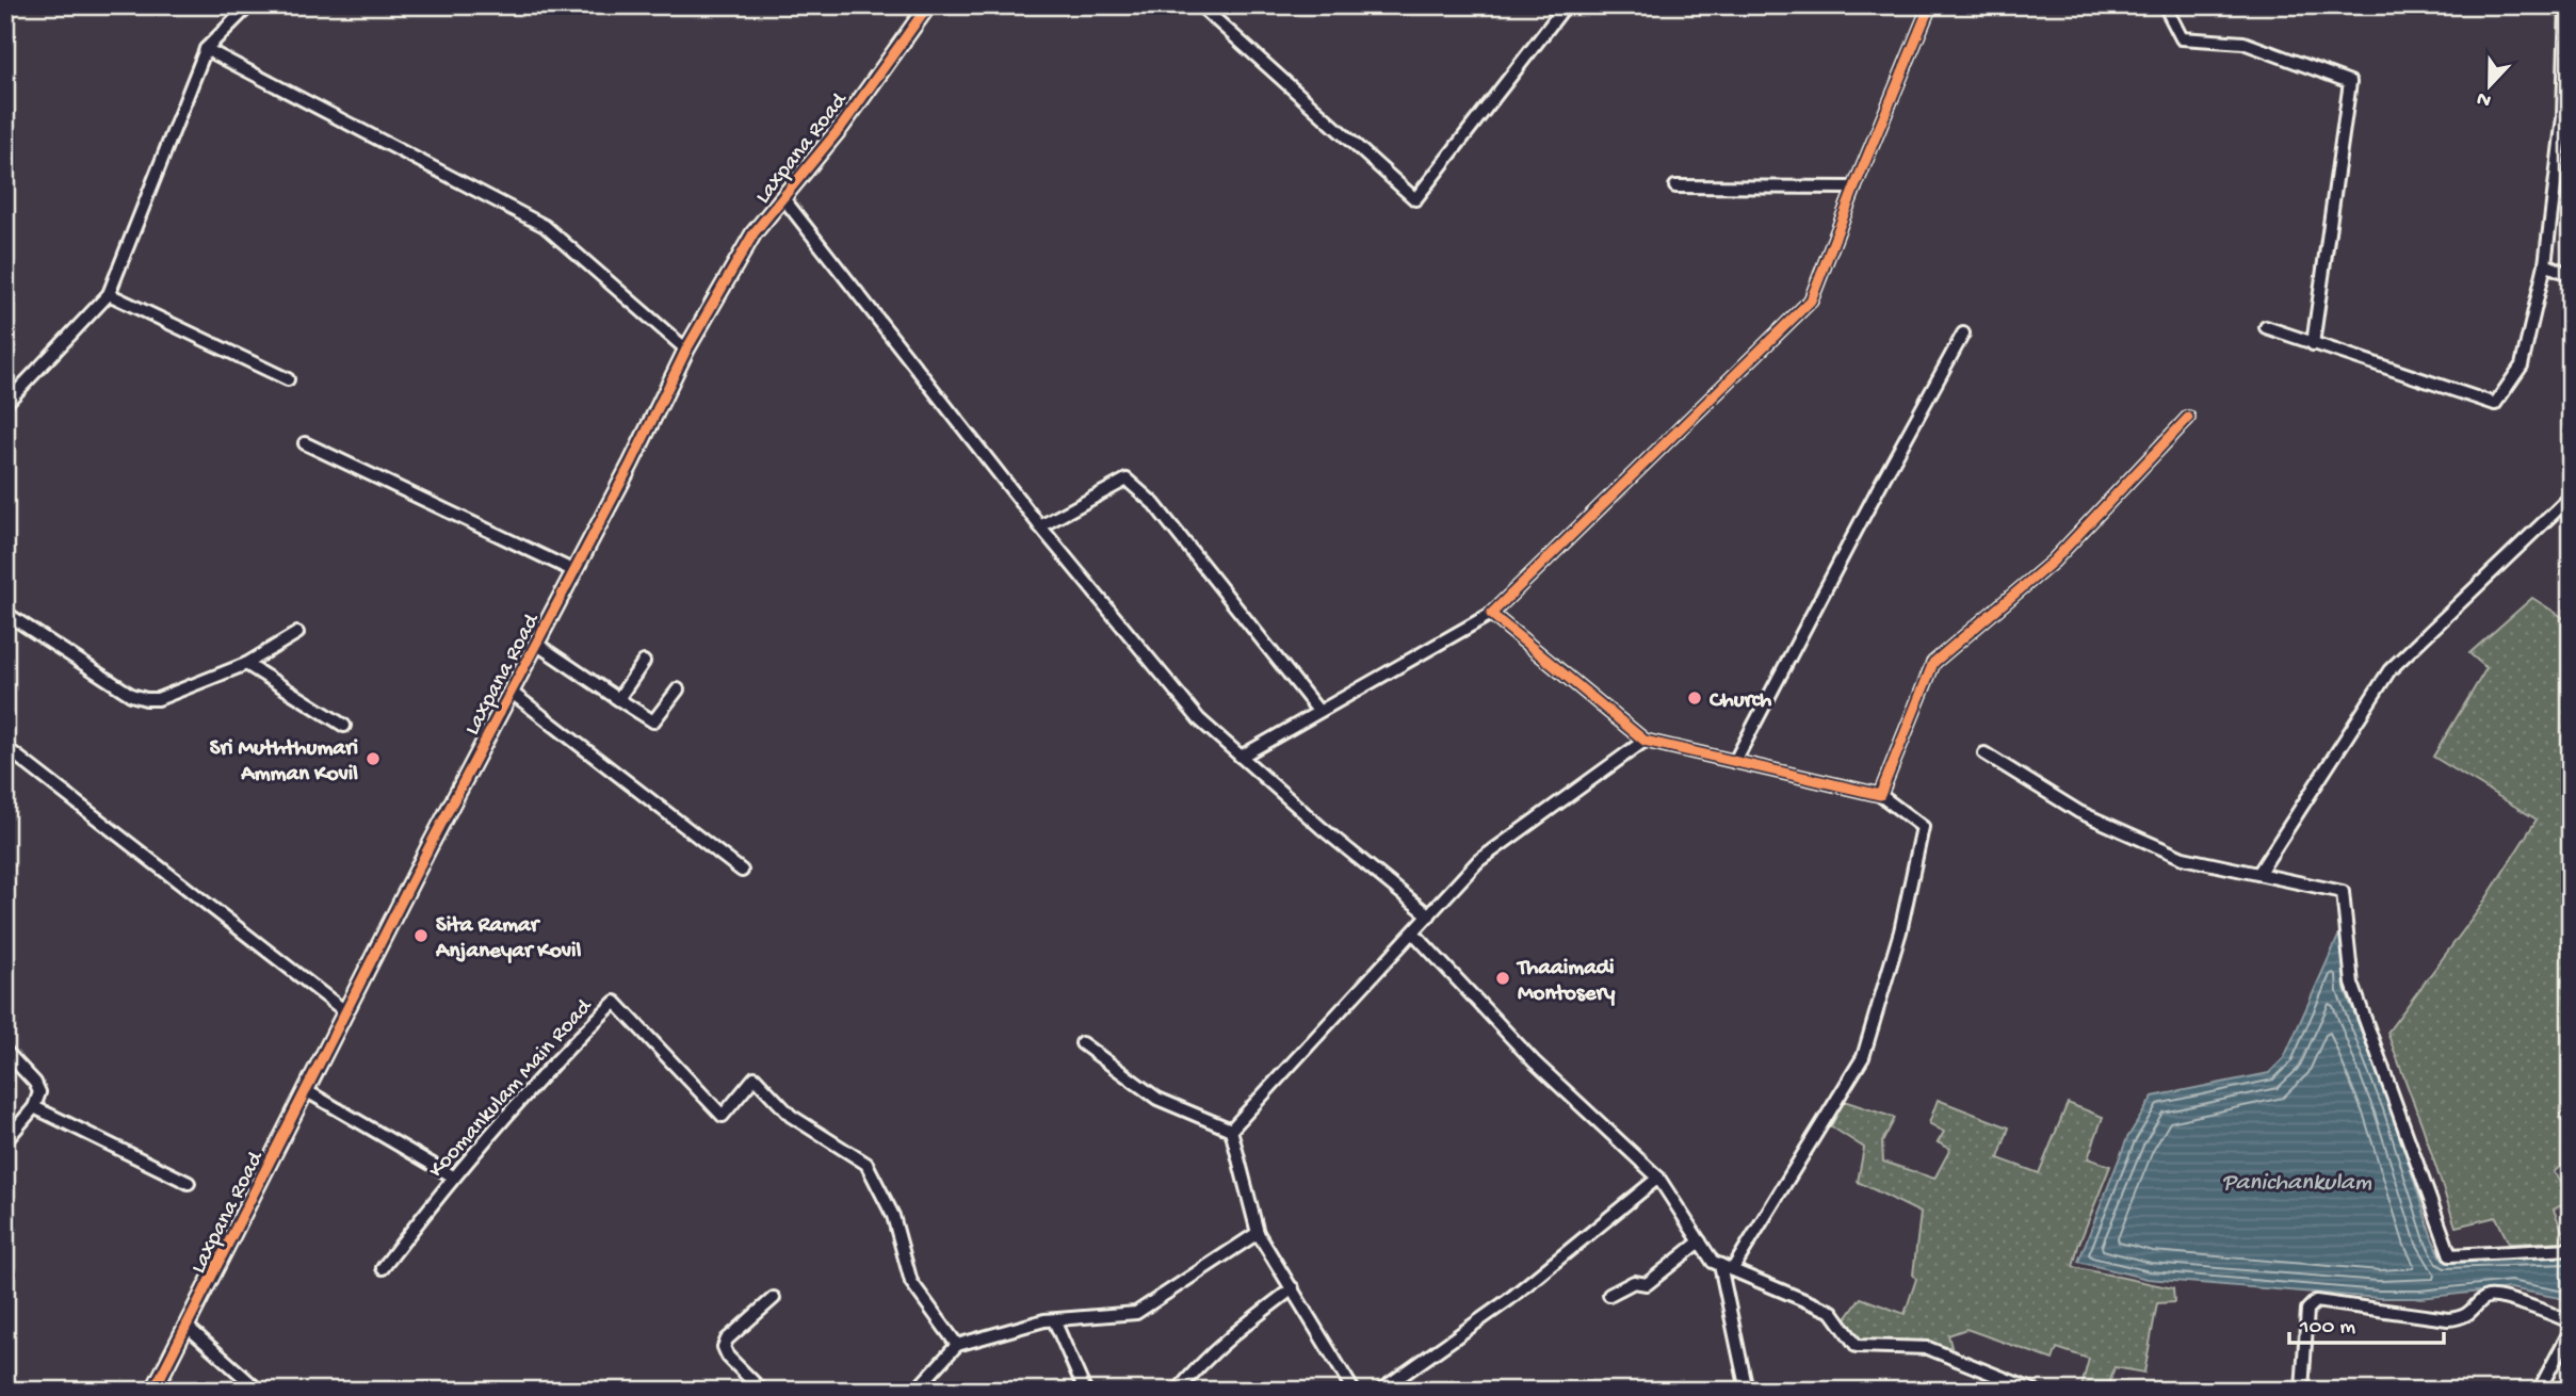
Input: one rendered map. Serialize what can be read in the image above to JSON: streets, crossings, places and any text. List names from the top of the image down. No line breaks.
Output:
{"streets":{"street":["Laxpana Road","Koomankulam Main Road"]},"water":["Panichankulam"],"places":["Church","Sri Muththumari Amman Kovil","Sita Ramar Anjaneyar Kovil","Thaaimadi Montosery"],"scale_bar":"100 m","north":"bottom"}
